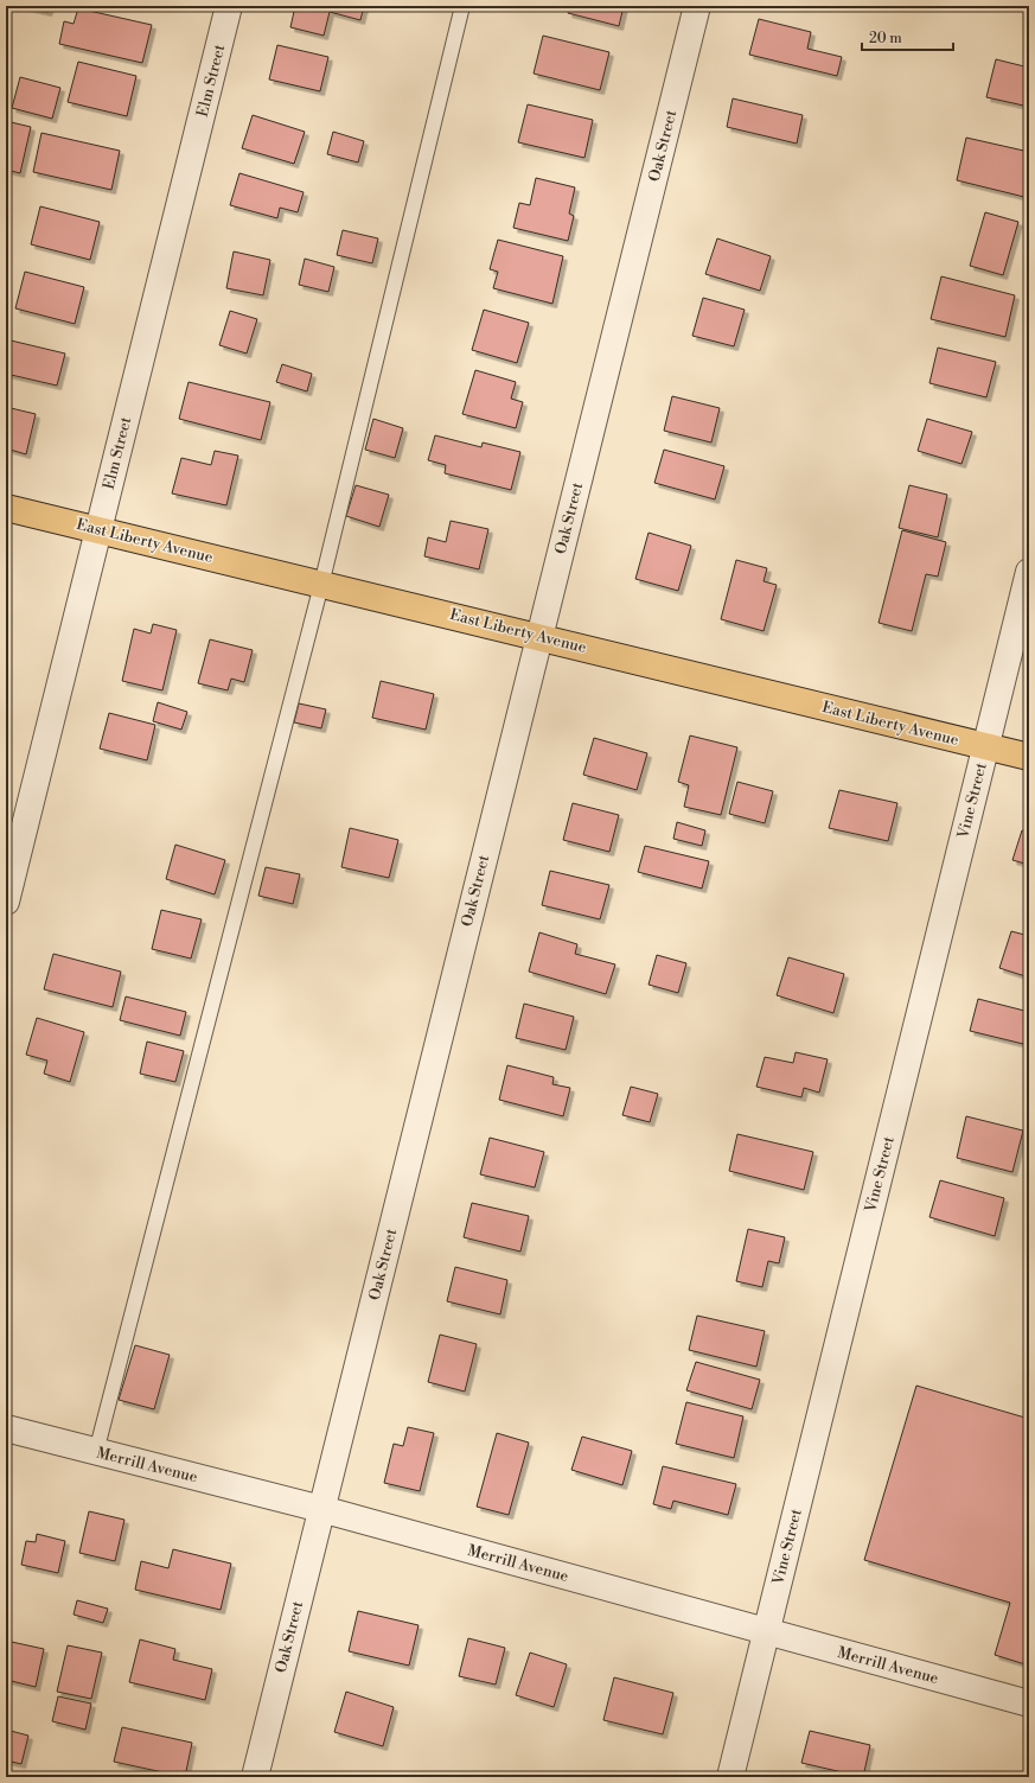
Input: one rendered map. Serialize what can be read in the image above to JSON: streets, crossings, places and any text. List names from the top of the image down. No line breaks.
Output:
{"streets":{"main road":["East Liberty Avenue"],"street":["Elm Street","Oak Street","Vine Street","Merrill Avenue"]},"crossings":[["Elm Street","East Liberty Avenue"],["Oak Street","East Liberty Avenue"],["Oak Street","Merrill Avenue"],["East Liberty Avenue","Vine Street"],["Vine Street","Merrill Avenue"]],"scale_bar":"20 m"}
